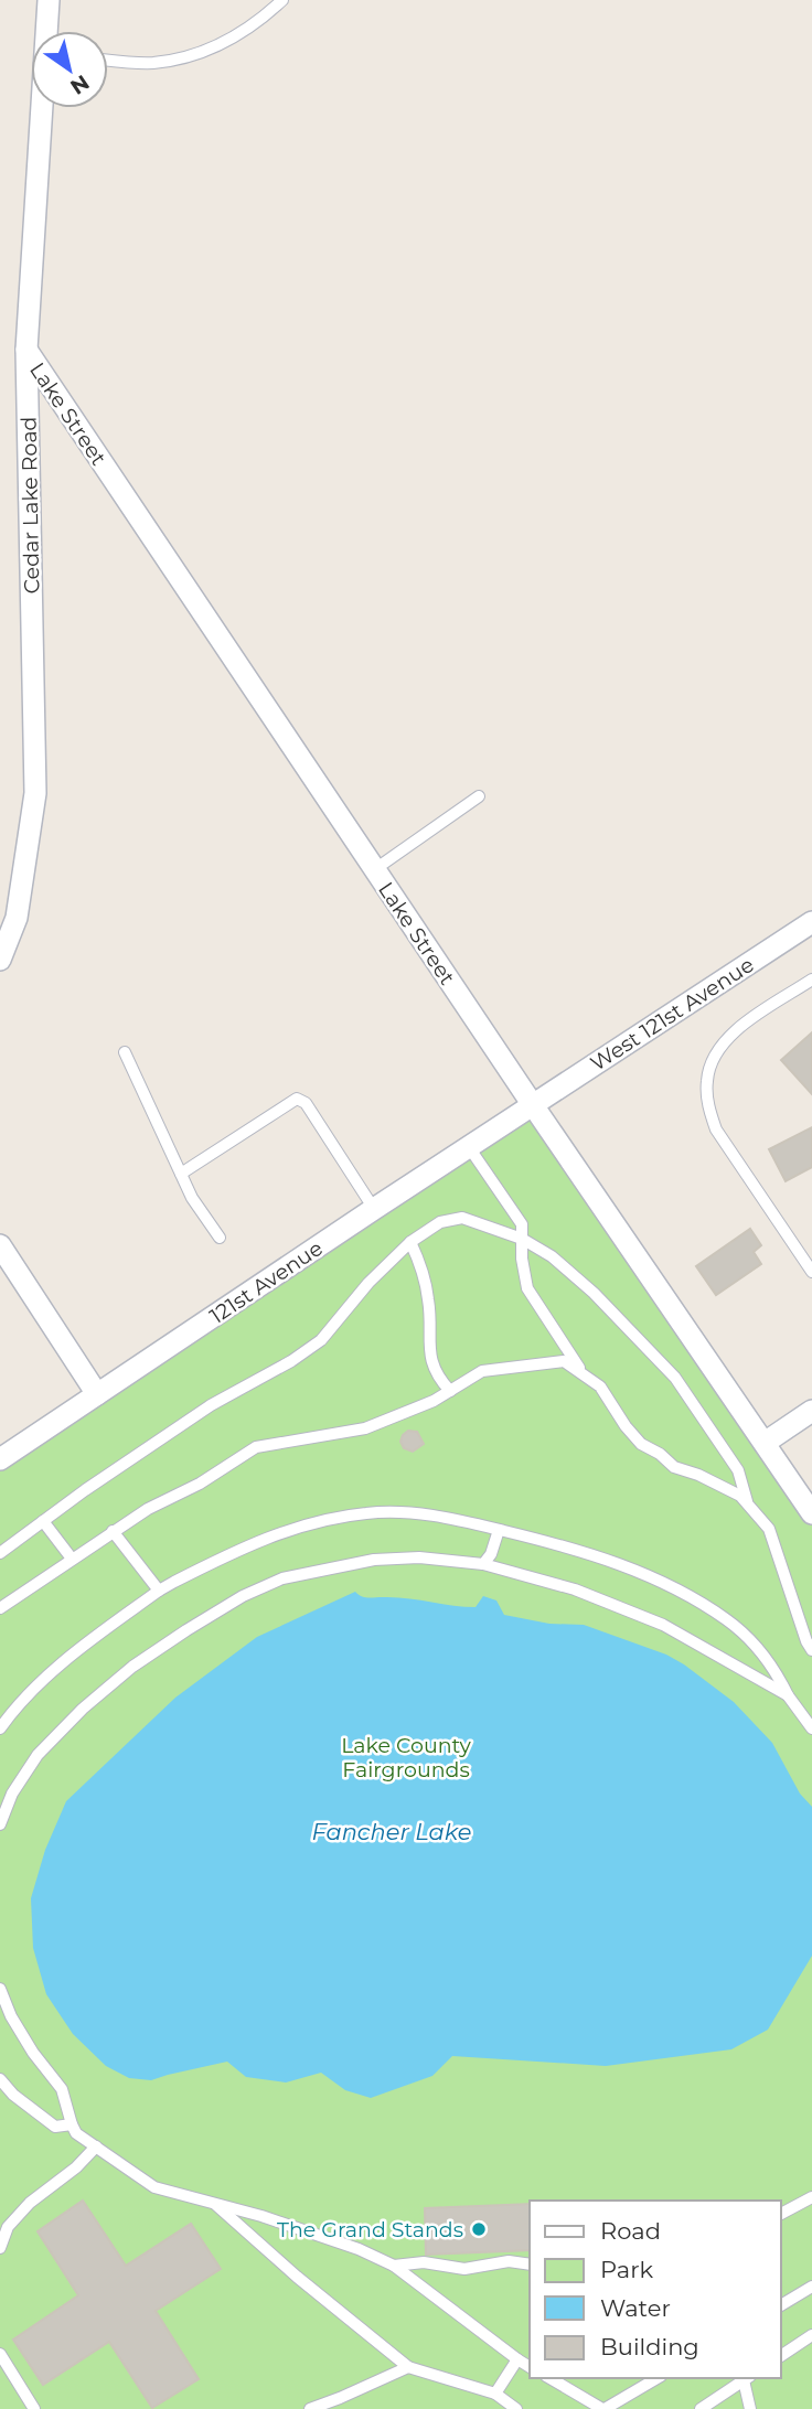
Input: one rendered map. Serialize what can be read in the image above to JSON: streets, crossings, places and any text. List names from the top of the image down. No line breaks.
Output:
{"streets":{"street":["Lake Street","Cedar Lake Road","West 121st Avenue","121st Avenue"]},"crossings":[["Lake Street","Cedar Lake Road"],["Lake Street","West 121st Avenue"],["Lake Street","121st Avenue"],["West 121st Avenue","121st Avenue"]],"water":["Fancher Lake"],"parks":["Lake County Fairgrounds"],"places":["The Grand Stands"],"legend":["Road","Park","Water","Building"],"north":"bottom right"}
